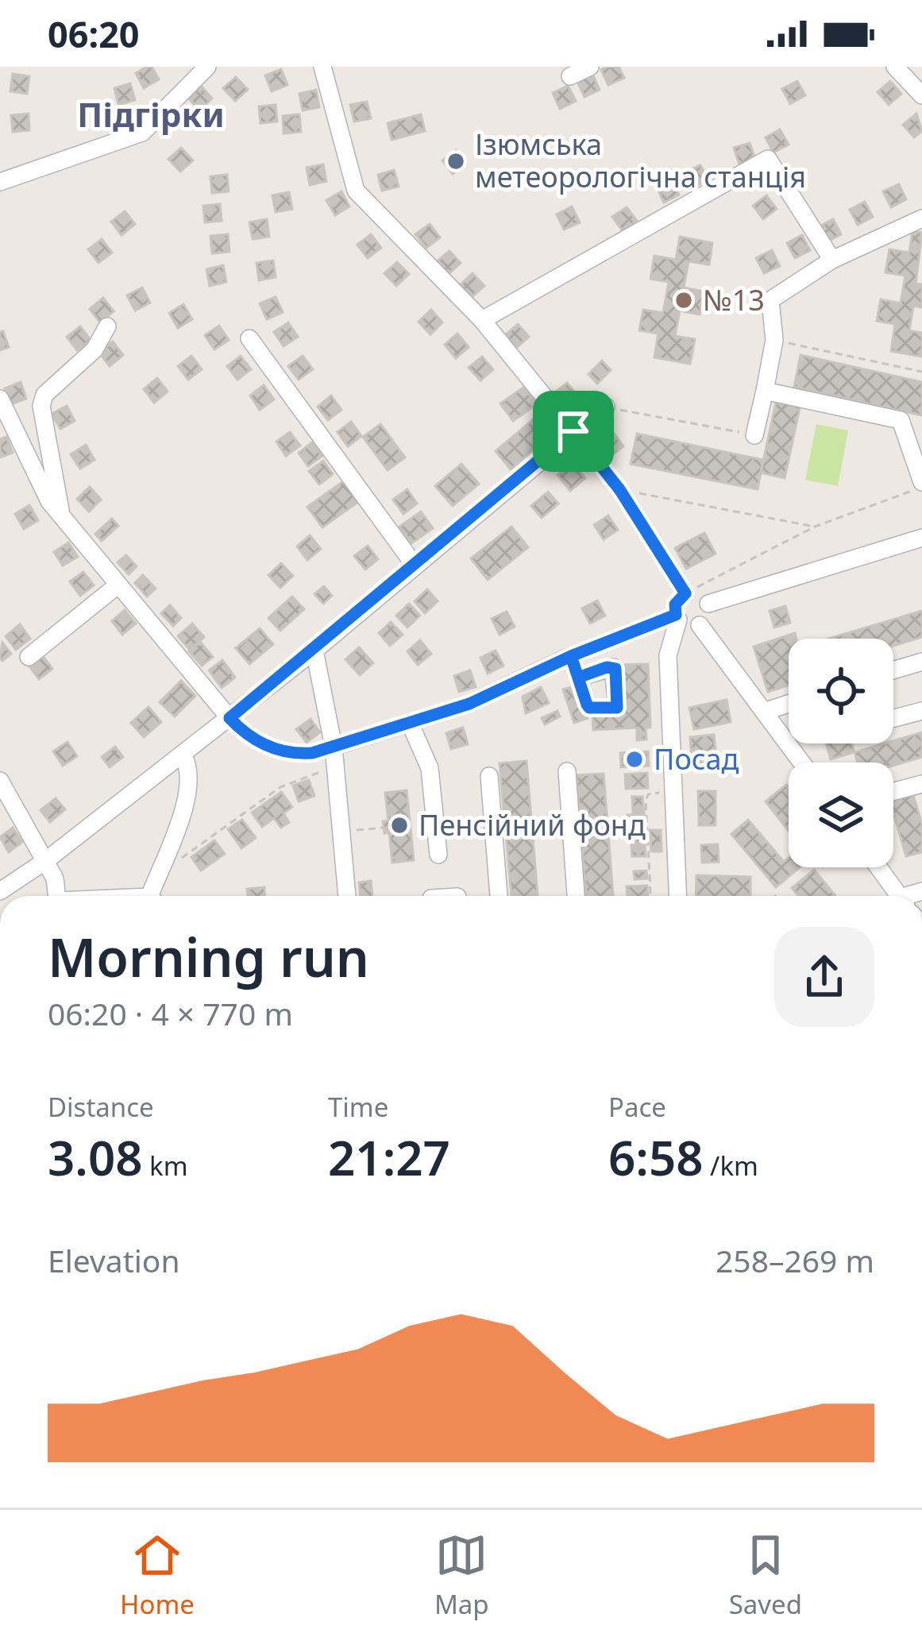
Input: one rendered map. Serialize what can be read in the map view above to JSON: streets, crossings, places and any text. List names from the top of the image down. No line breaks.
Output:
{"districts":["Підгірки"],"places":["Ізюмська метеорологічна станція","№13","Посад","Пенсійний фонд"],"page":{"status":"06:20","heading":["Morning run","06:20 · 4 × 770 m"],"stats":[["Distance","3.08 km"],["Time","21:27"],["Pace","6:58 /km"]],"chart":["Elevation","258–269 m"],"tabs":["Home","Map","Saved"]}}
